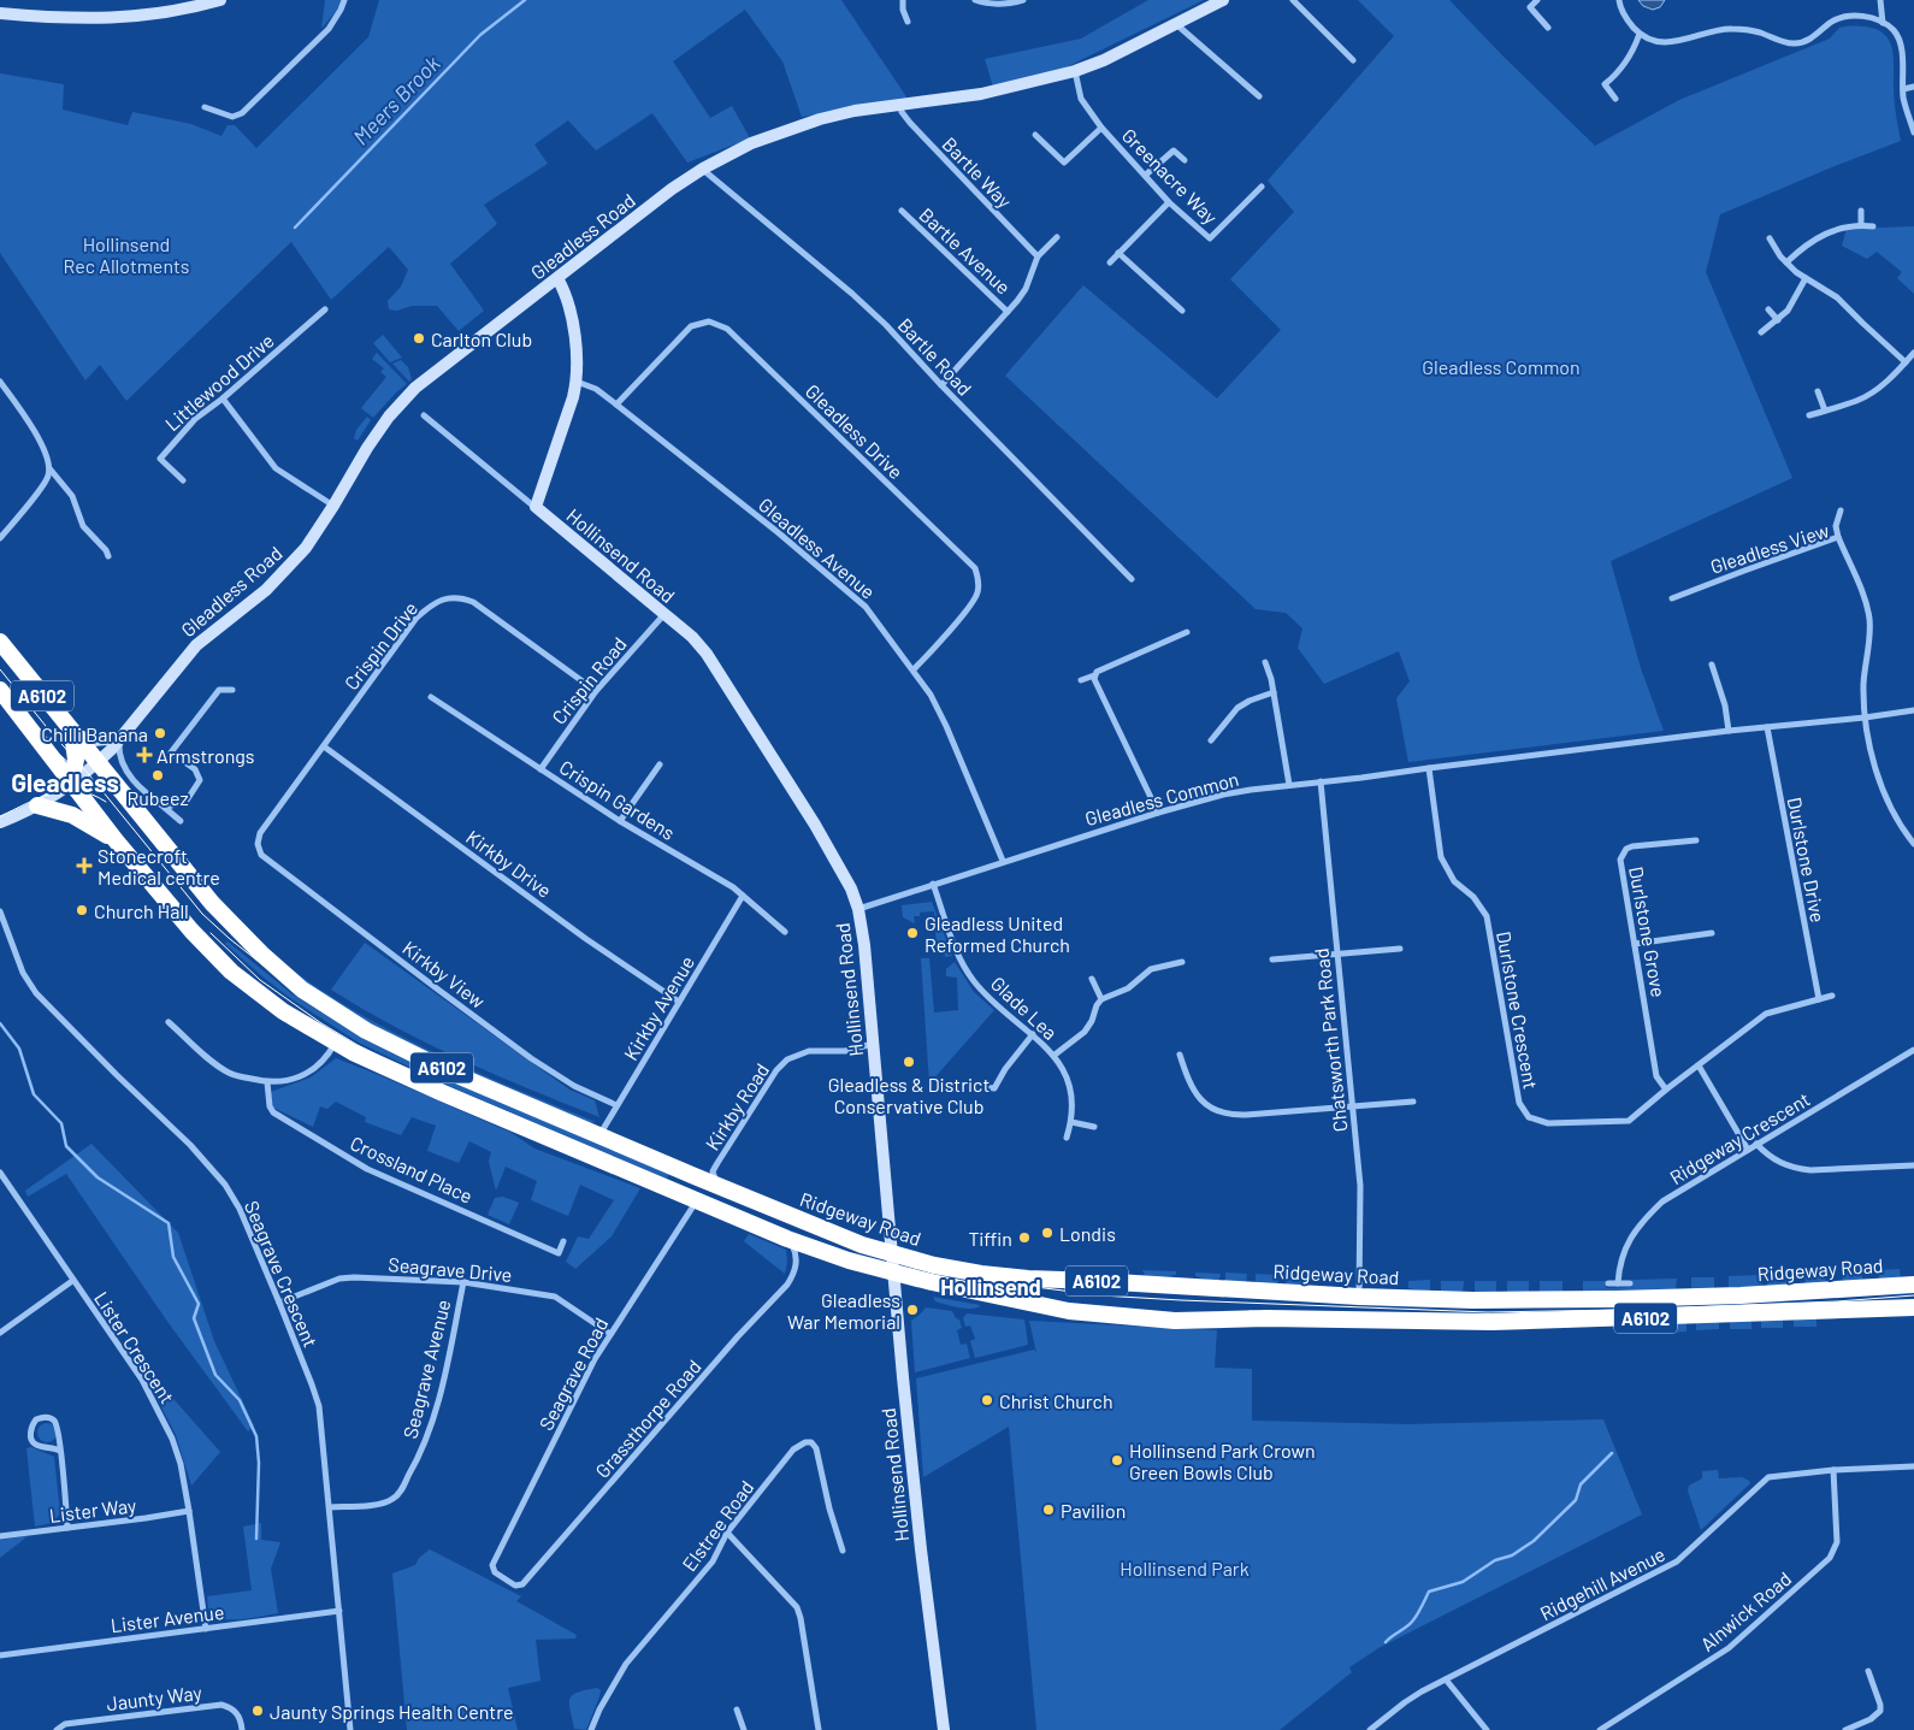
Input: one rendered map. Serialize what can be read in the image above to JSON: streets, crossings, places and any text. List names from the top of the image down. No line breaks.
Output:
{"streets":{"highway":["A6102","Ridgeway Road"],"main road":["Gleadless Road","Hollinsend Road"],"street":["Bartle Way","Greenacre Way","Bartle Avenue","Bartle Road","Littlewood Drive","Gleadless Drive","Gleadless Avenue","Gleadless View","Crispin Drive","Crispin Road","Gleadless Common","Crispin Gardens","Durlstone Drive","Kirkby Drive","Durlstone Grove","Kirkby View","Kirkby Avenue","Glade Lea","Durlstone Crescent","Chatsworth Park Road","Kirkby Road","Ridgeway Crescent","Crossland Place","Seagrave Drive","Seagrave Crescent","Lister Crescent","Seagrave Avenue","Seagrave Road","Grassthorpe Road","Lister Way","Elstree Road","Ridgehill Avenue","Alnwick Road","Lister Avenue","Jaunty Way"]},"crossings":[["Bartle Way","Gleadless Road"],["Greenacre Way","Gleadless Road"],["Gleadless Road","Bartle Road"],["Gleadless Road","Ridgeway Road"],["Gleadless Drive","Gleadless Avenue"],["Gleadless Avenue","Gleadless Common"],["Gleadless View","Gleadless Common"],["Hollinsend Road","Crispin Road"],["Hollinsend Road","Gleadless Common"],["Hollinsend Road","Kirkby Road"],["Hollinsend Road","Ridgeway Road"],["Crispin Drive","Crispin Road"],["Crispin Drive","Kirkby Drive"],["Crispin Drive","Kirkby View"],["Crispin Road","Crispin Gardens"],["Gleadless Common","Durlstone Drive"],["Gleadless Common","Glade Lea"],["Gleadless Common","Durlstone Crescent"],["Gleadless Common","Chatsworth Park Road"],["Crispin Gardens","Kirkby Avenue"],["Kirkby Drive","Kirkby Avenue"],["Durlstone Grove","Durlstone Crescent"],["Kirkby View","Kirkby Avenue"],["Kirkby Avenue","Ridgeway Road"],["Chatsworth Park Road","Ridgeway Road"],["Kirkby Road","Ridgeway Road"],["Ridgeway Road","Seagrave Road"],["Ridgeway Road","Grassthorpe Road"],["Seagrave Drive","Seagrave Crescent"],["Seagrave Drive","Seagrave Avenue"],["Seagrave Drive","Seagrave Road"],["Seagrave Crescent","Seagrave Avenue"],["Seagrave Crescent","Lister Avenue"],["Lister Crescent","Lister Way"],["Lister Crescent","Lister Avenue"],["Seagrave Road","Grassthorpe Road"],["Ridgehill Avenue","Alnwick Road"]],"districts":["Gleadless","Hollinsend"],"water":["Meers Brook"],"parks":["Hollinsend Rec Allotments","Gleadless Common","Hollinsend Park"],"places":{"other":["Carlton Club","Chilli Banana","Rubeez","Church Hall","Gleadless United Reformed Church","Gleadless & District Conservative Club","Londis","Tiffin","Gleadless War Memorial","Christ Church","Hollinsend Park Crown Green Bowls Club","Pavilion","Jaunty Springs Health Centre"],"health":["Armstrongs","Stonecroft Medical centre"]}}
